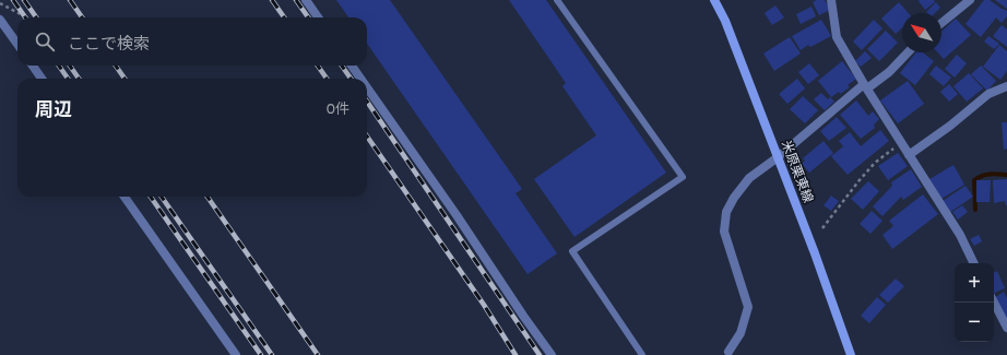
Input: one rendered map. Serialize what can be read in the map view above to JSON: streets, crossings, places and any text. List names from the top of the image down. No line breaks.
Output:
{"streets":{"main road":["米原栗東線"]},"north":"top left","page":{"search":"ここで検索","heading":["周辺","0件"],"map_buttons":["+","−"]}}
